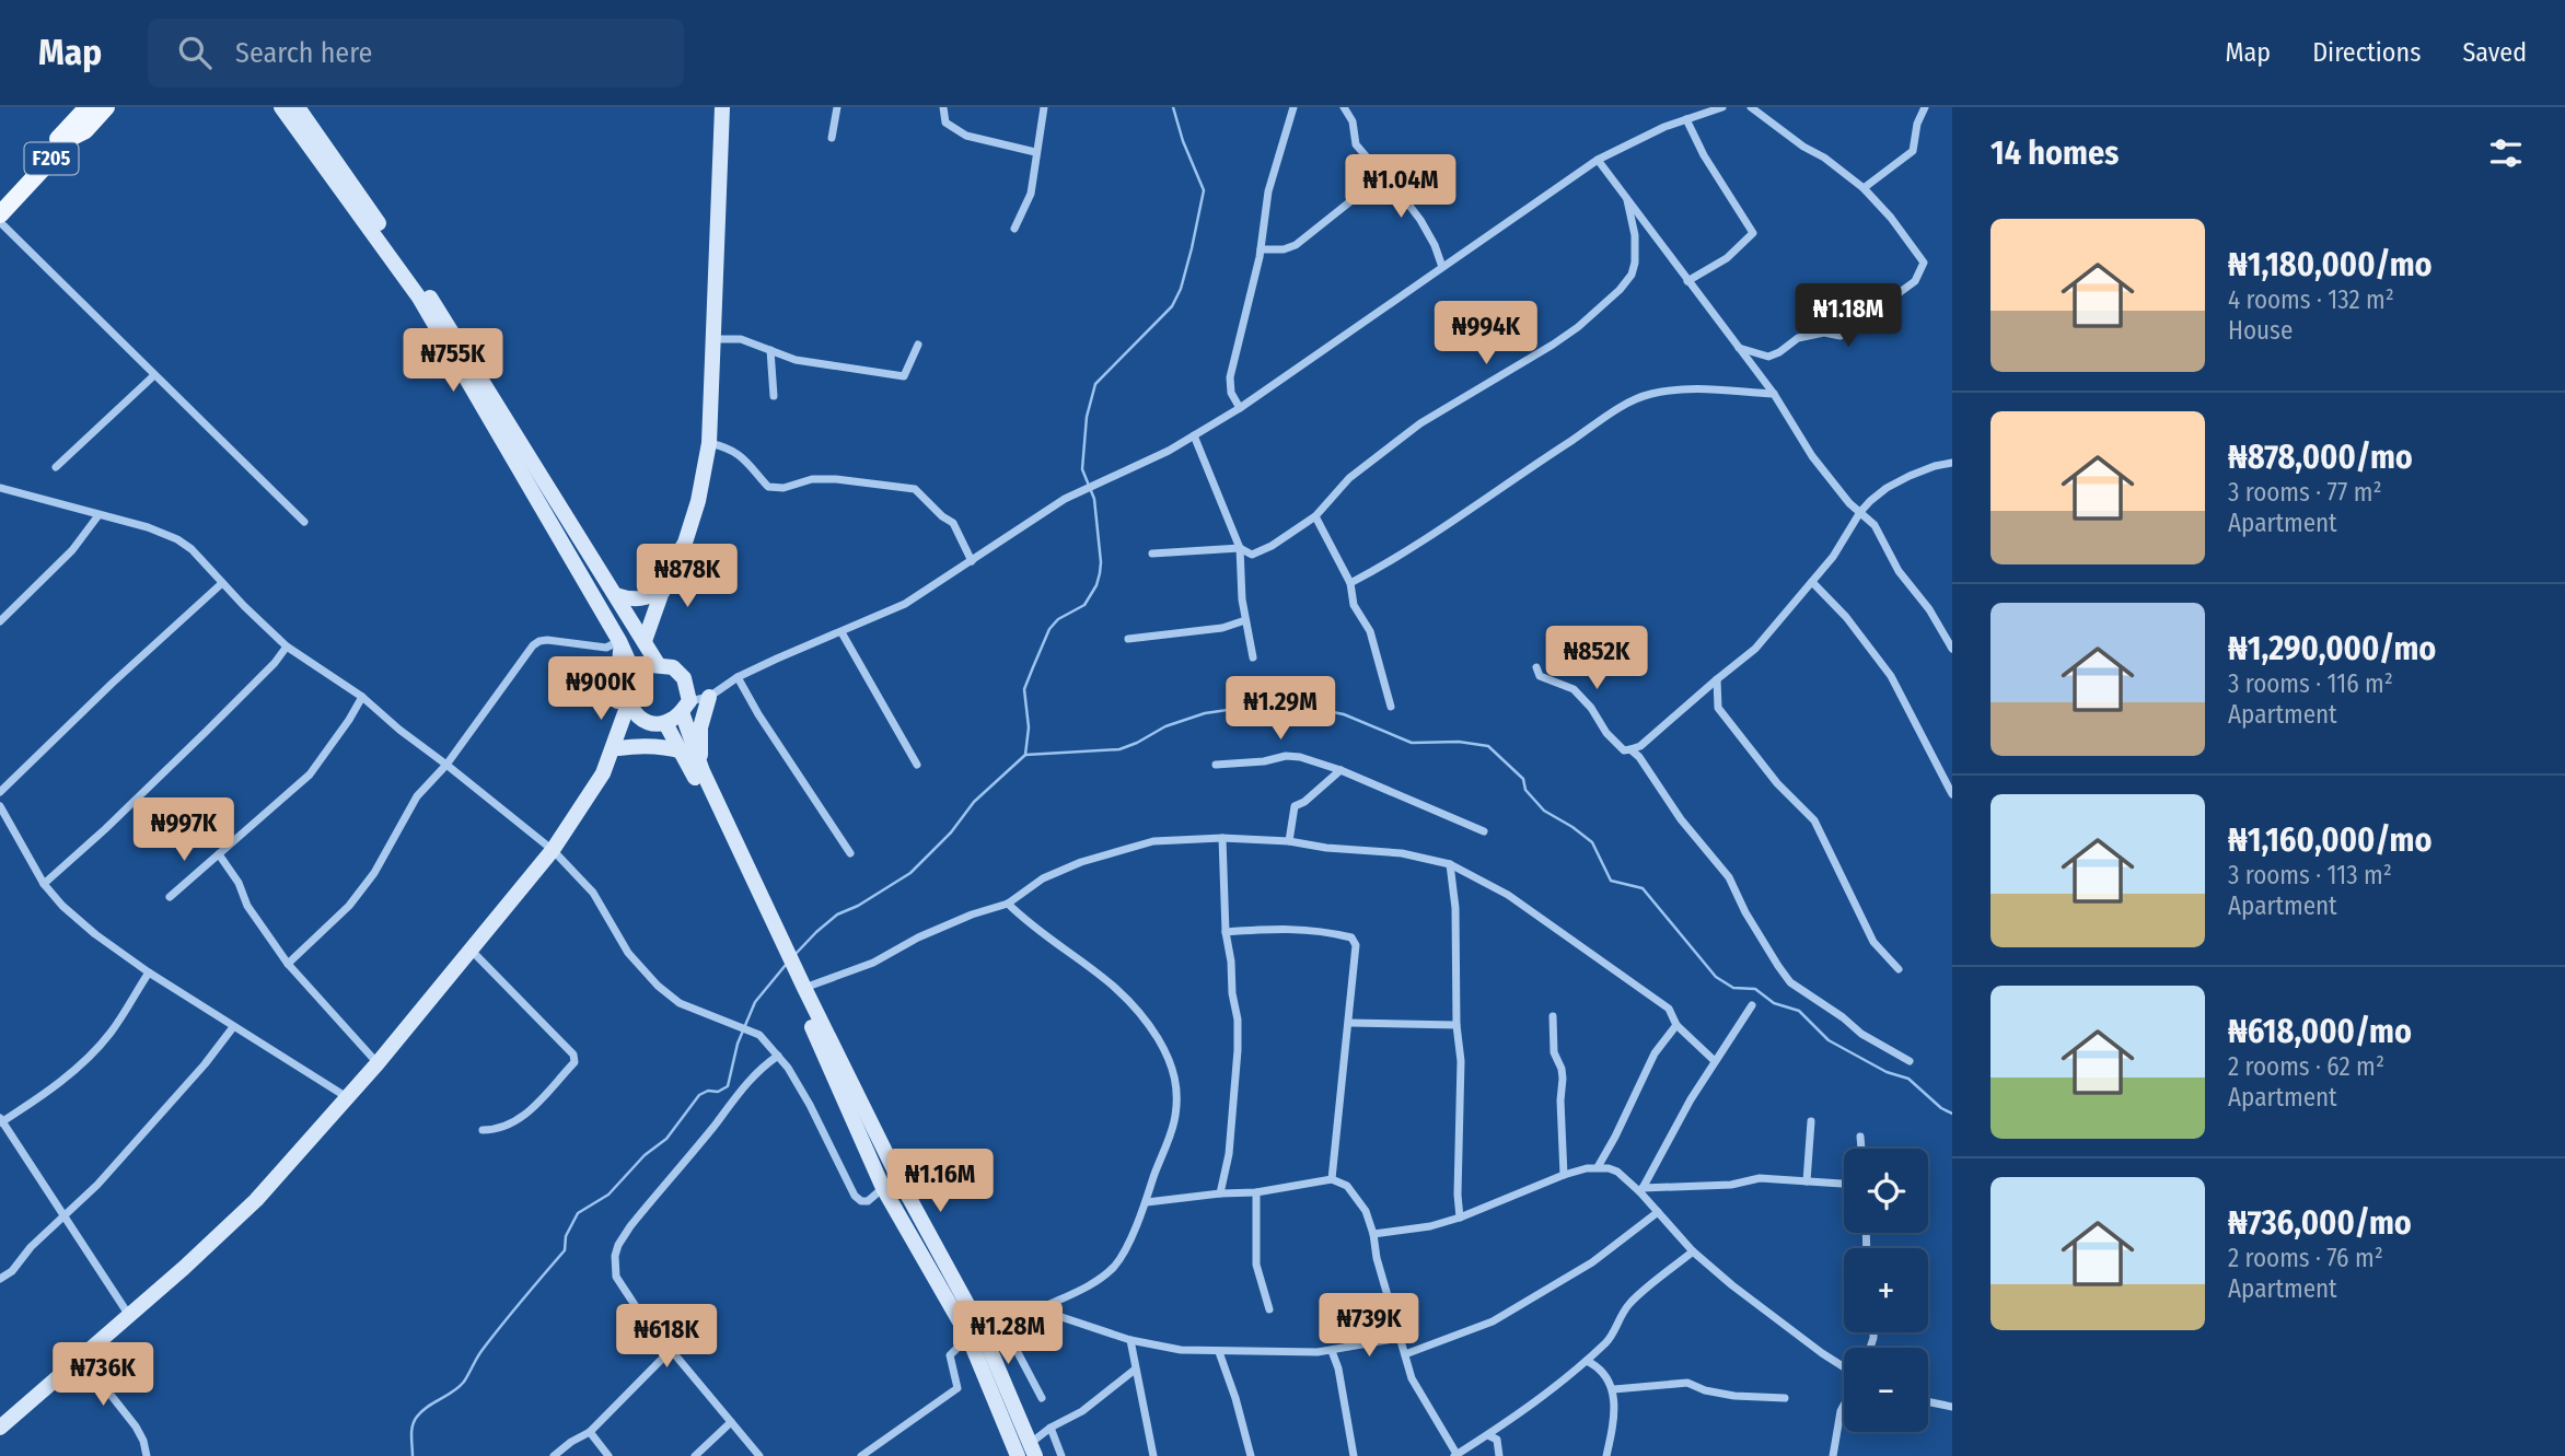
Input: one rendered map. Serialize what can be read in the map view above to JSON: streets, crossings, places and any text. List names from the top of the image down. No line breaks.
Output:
{"streets":{"main road":["F205"]},"page":{"header":"Map","search":"Search here","nav":["Map","Directions","Saved"],"heading":"14 homes","price":["₦1.04M","₦1.18M","₦994K","₦755K","₦878K","₦852K","₦900K","₦1.29M","₦997K","₦1.16M","₦739K","₦1.28M","₦618K","₦736K"],"list":[{"name":"₦1,180,000/mo","note":"4 rooms · 132 m² · House"},{"name":"₦878,000/mo","note":"3 rooms · 77 m² · Apartment"},{"name":"₦1,290,000/mo","note":"3 rooms · 116 m² · Apartment"},{"name":"₦1,160,000/mo","note":"3 rooms · 113 m² · Apartment"},{"name":"₦618,000/mo","note":"2 rooms · 62 m² · Apartment"},{"name":"₦736,000/mo","note":"2 rooms · 76 m² · Apartment"}],"map_buttons":["+","−"]}}
